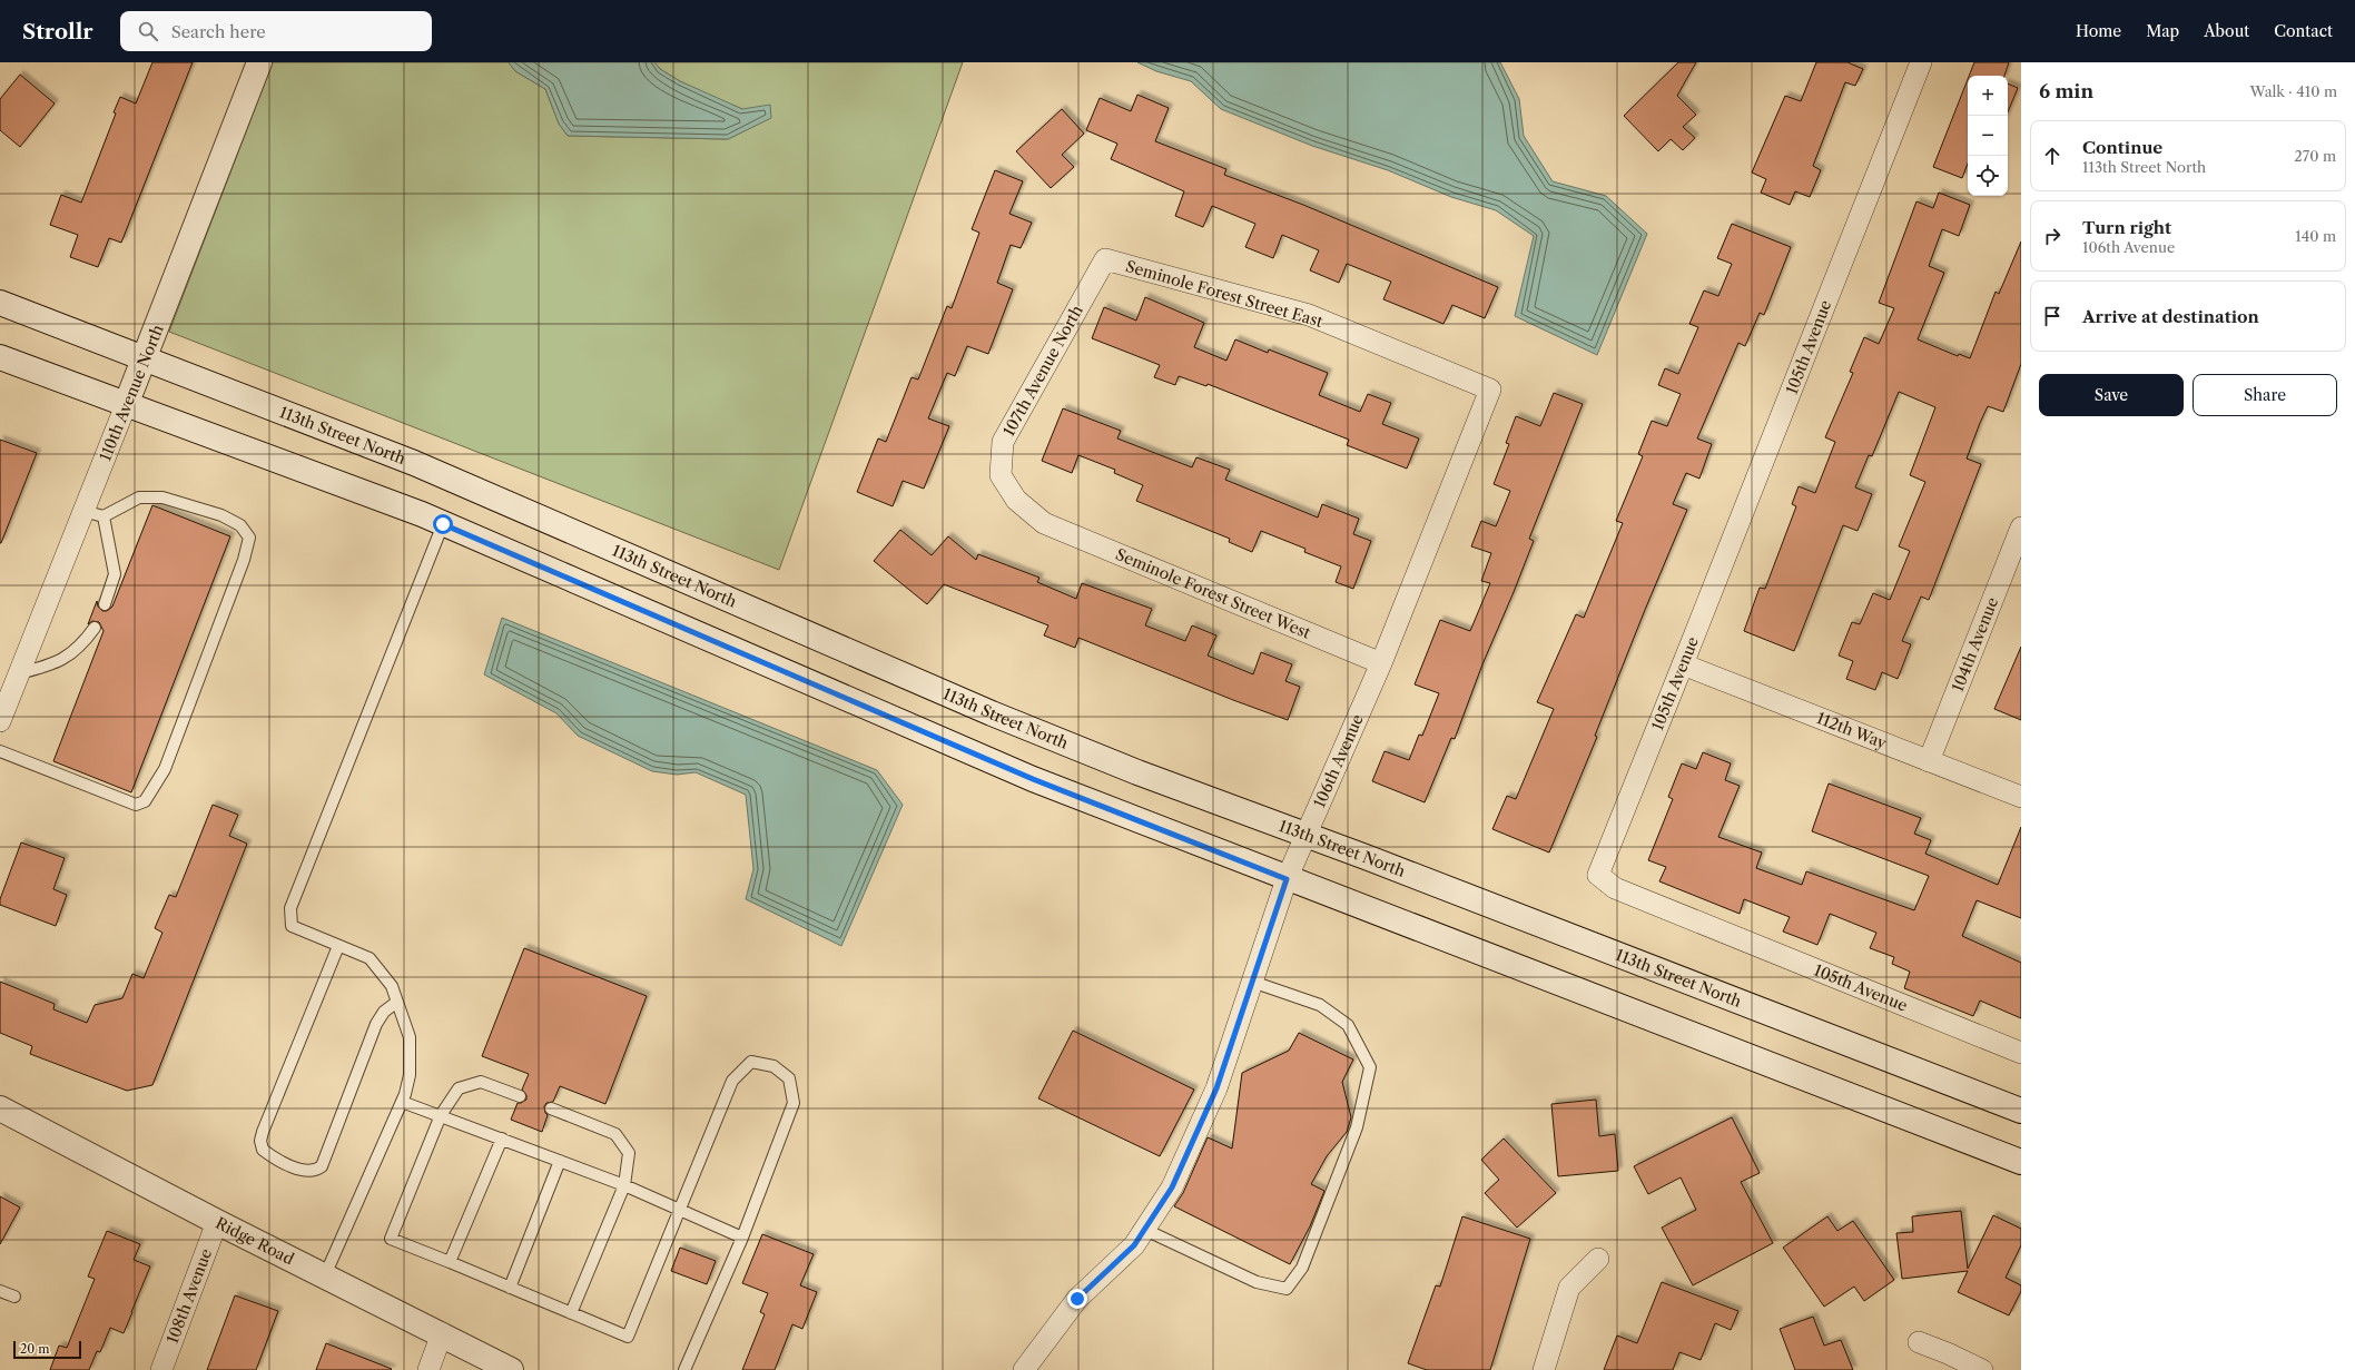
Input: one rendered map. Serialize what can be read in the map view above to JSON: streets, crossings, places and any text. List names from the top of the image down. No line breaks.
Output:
{"streets":{"main road":["110th Avenue North","113th Street North","Ridge Road"],"street":["Seminole Forest Street East","105th Avenue","107th Avenue North","Seminole Forest Street West","104th Avenue","112th Way","106th Avenue","108th Avenue"]},"crossings":[["Seminole Forest Street East","107th Avenue North"],["Seminole Forest Street East","106th Avenue"],["105th Avenue","112th Way"],["107th Avenue North","Seminole Forest Street West"],["110th Avenue North","113th Street North"],["113th Street North","106th Avenue"],["Seminole Forest Street West","106th Avenue"],["104th Avenue","112th Way"],["Ridge Road","108th Avenue"]],"scale_bar":"20 m","page":{"header":"Strollr","search":"Search here","nav":["Home","Map","About","Contact"],"heading":["6 min","Walk · 410 m"],"map_buttons":["+","−"],"list":[["Continue","113th Street North","270 m"],["Turn right","106th Avenue","140 m"],"Arrive at destination"],"buttons":["Save","Share"],"scale":"20 m"}}
